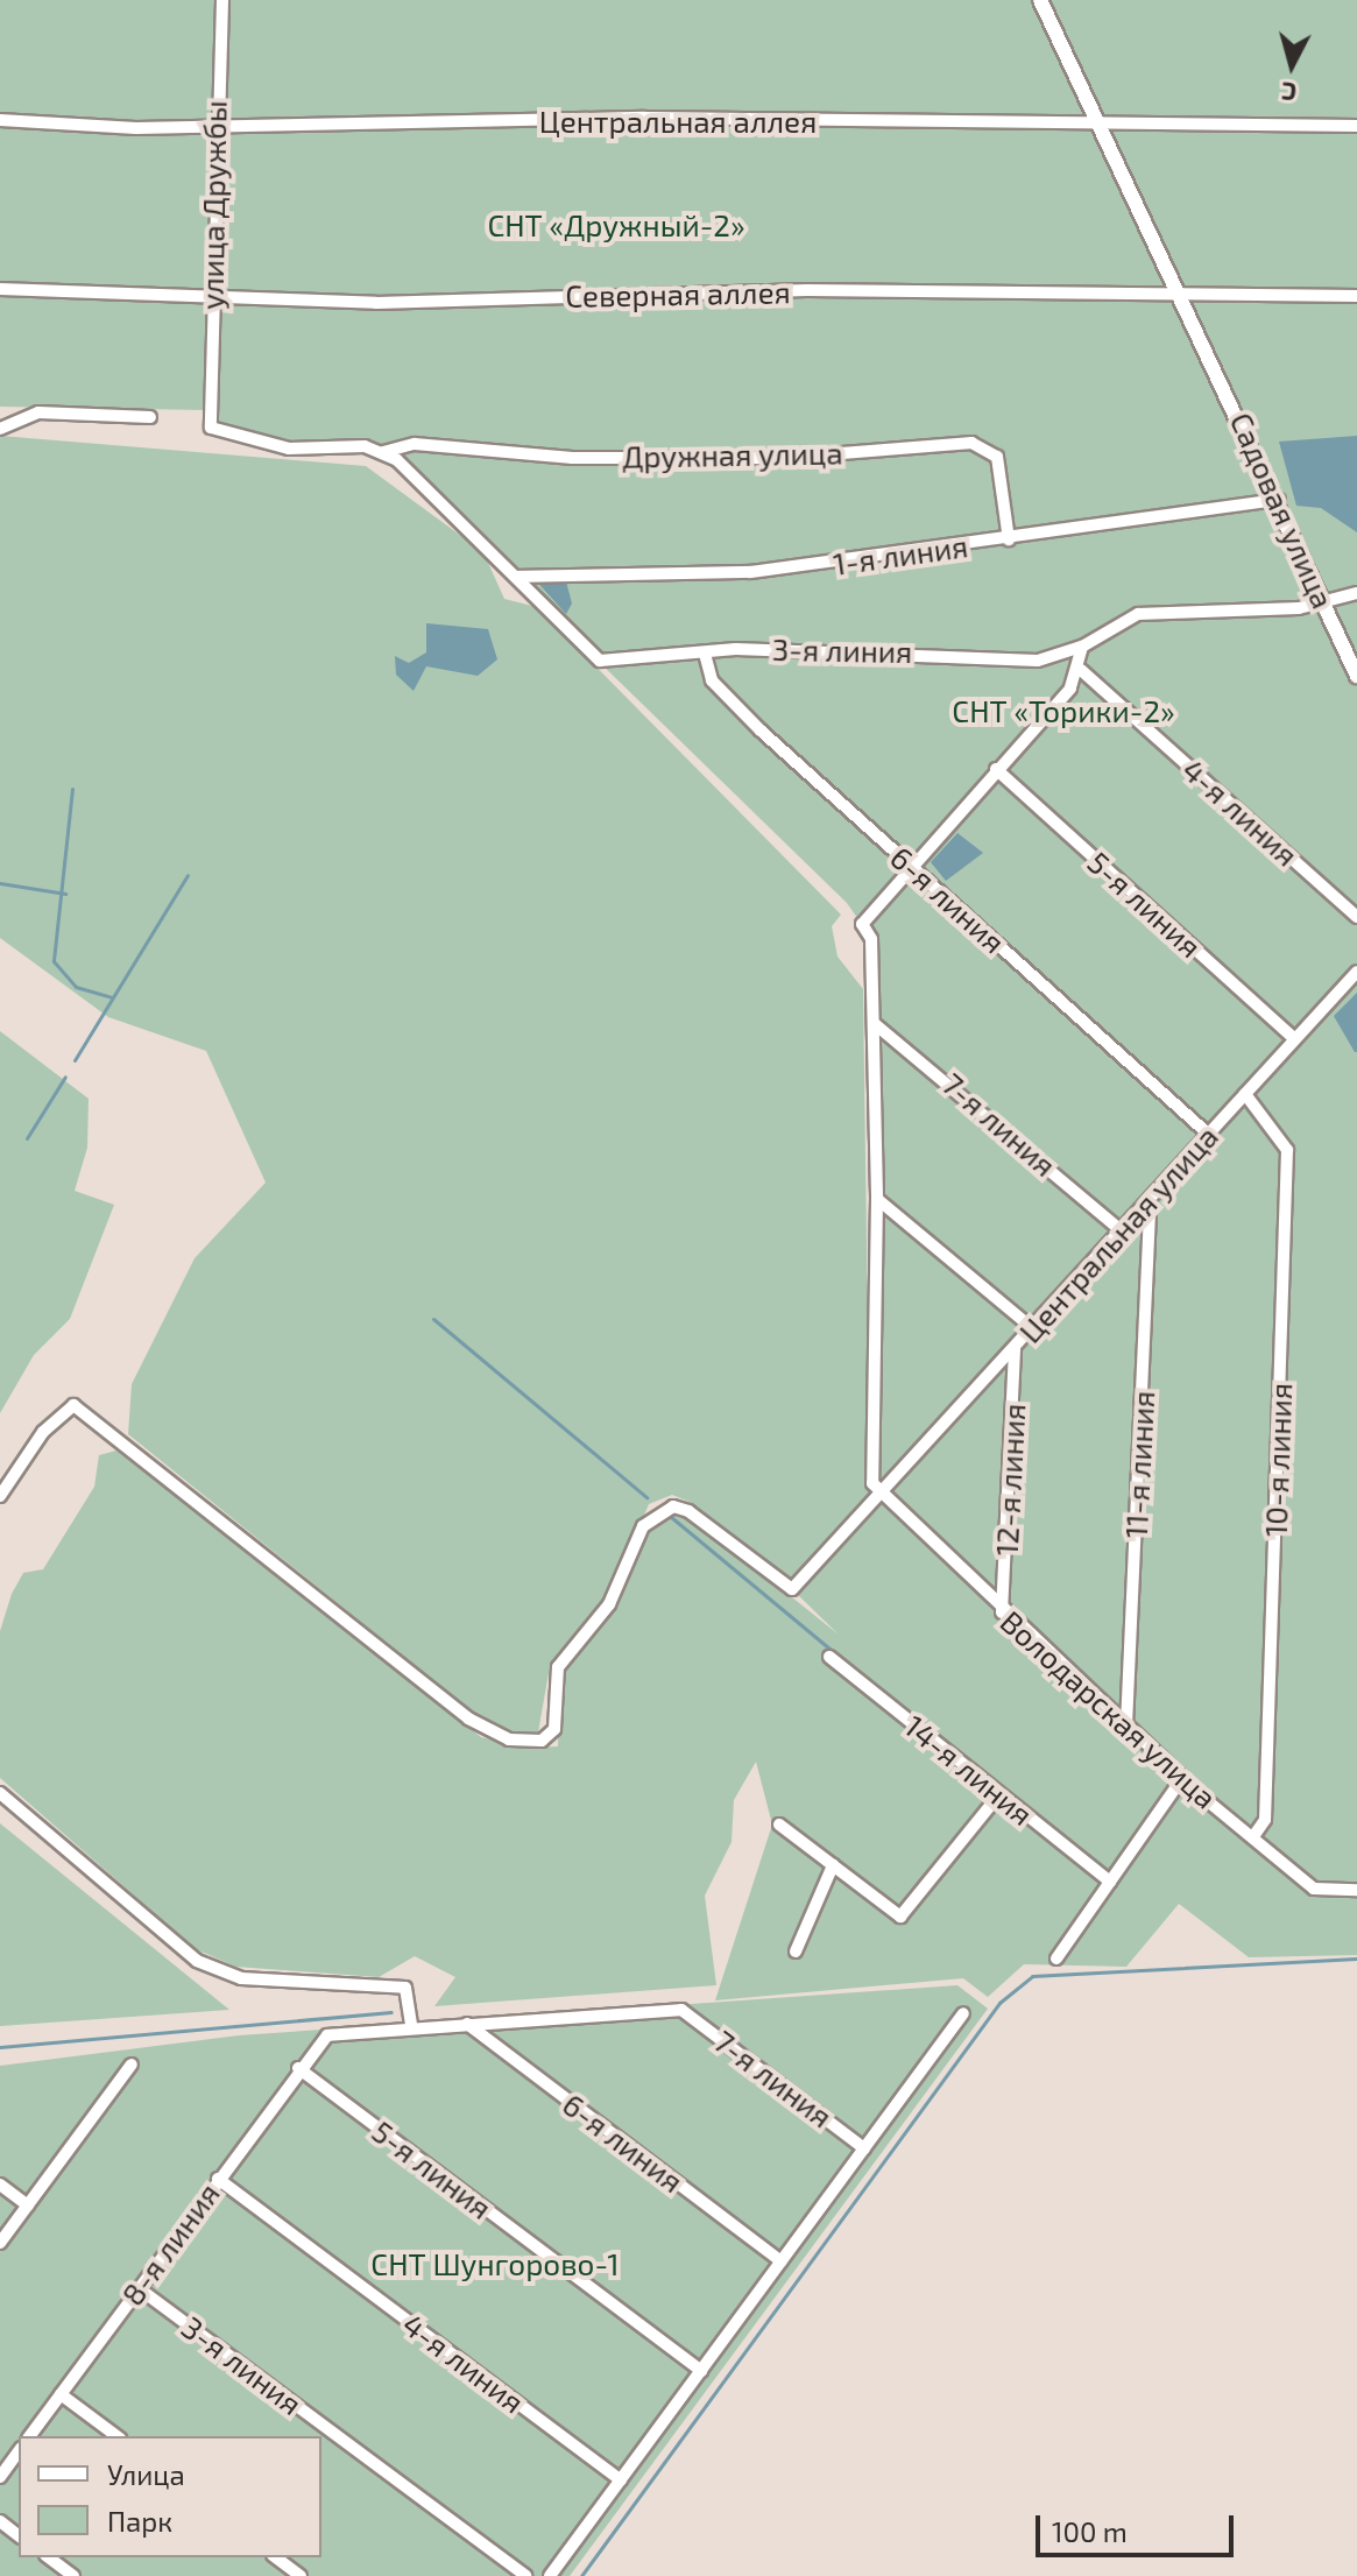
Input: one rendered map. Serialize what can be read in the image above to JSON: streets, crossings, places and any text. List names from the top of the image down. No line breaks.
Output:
{"streets":{"street":["Центральная аллея","улица Дружбы","Северная аллея","Дружная улица","Садовая улица","1-я линия","3-я линия","4-я линия","6-я линия","5-я линия","7-я линия","Центральная улица","10-я линия","11-я линия","12-я линия","Володарская улица","14-я линия","8-я линия"]},"crossings":[["Центральная аллея","улица Дружбы"],["Центральная аллея","Садовая улица"],["улица Дружбы","Северная аллея"],["улица Дружбы","Дружная улица"],["Северная аллея","Садовая улица"],["Дружная улица","1-я линия"],["Садовая улица","1-я линия"],["Садовая улица","3-я линия"],["1-я линия","3-я линия"],["3-я линия","6-я линия"],["3-я линия","8-я линия"],["4-я линия","8-я линия"],["6-я линия","7-я линия"],["6-я линия","Центральная улица"],["5-я линия","Центральная улица"],["5-я линия","8-я линия"],["7-я линия","Центральная улица"],["Центральная улица","10-я линия"],["Центральная улица","11-я линия"],["Центральная улица","12-я линия"],["Центральная улица","Володарская улица"],["10-я линия","Володарская улица"],["11-я линия","Володарская улица"],["12-я линия","Володарская улица"]],"parks":["СНТ «Дружный-2»","СНТ «Торики-2»","СНТ Шунгорово-1"],"legend":["Улица","Парк"],"scale_bar":"100 m","north":"bottom"}
